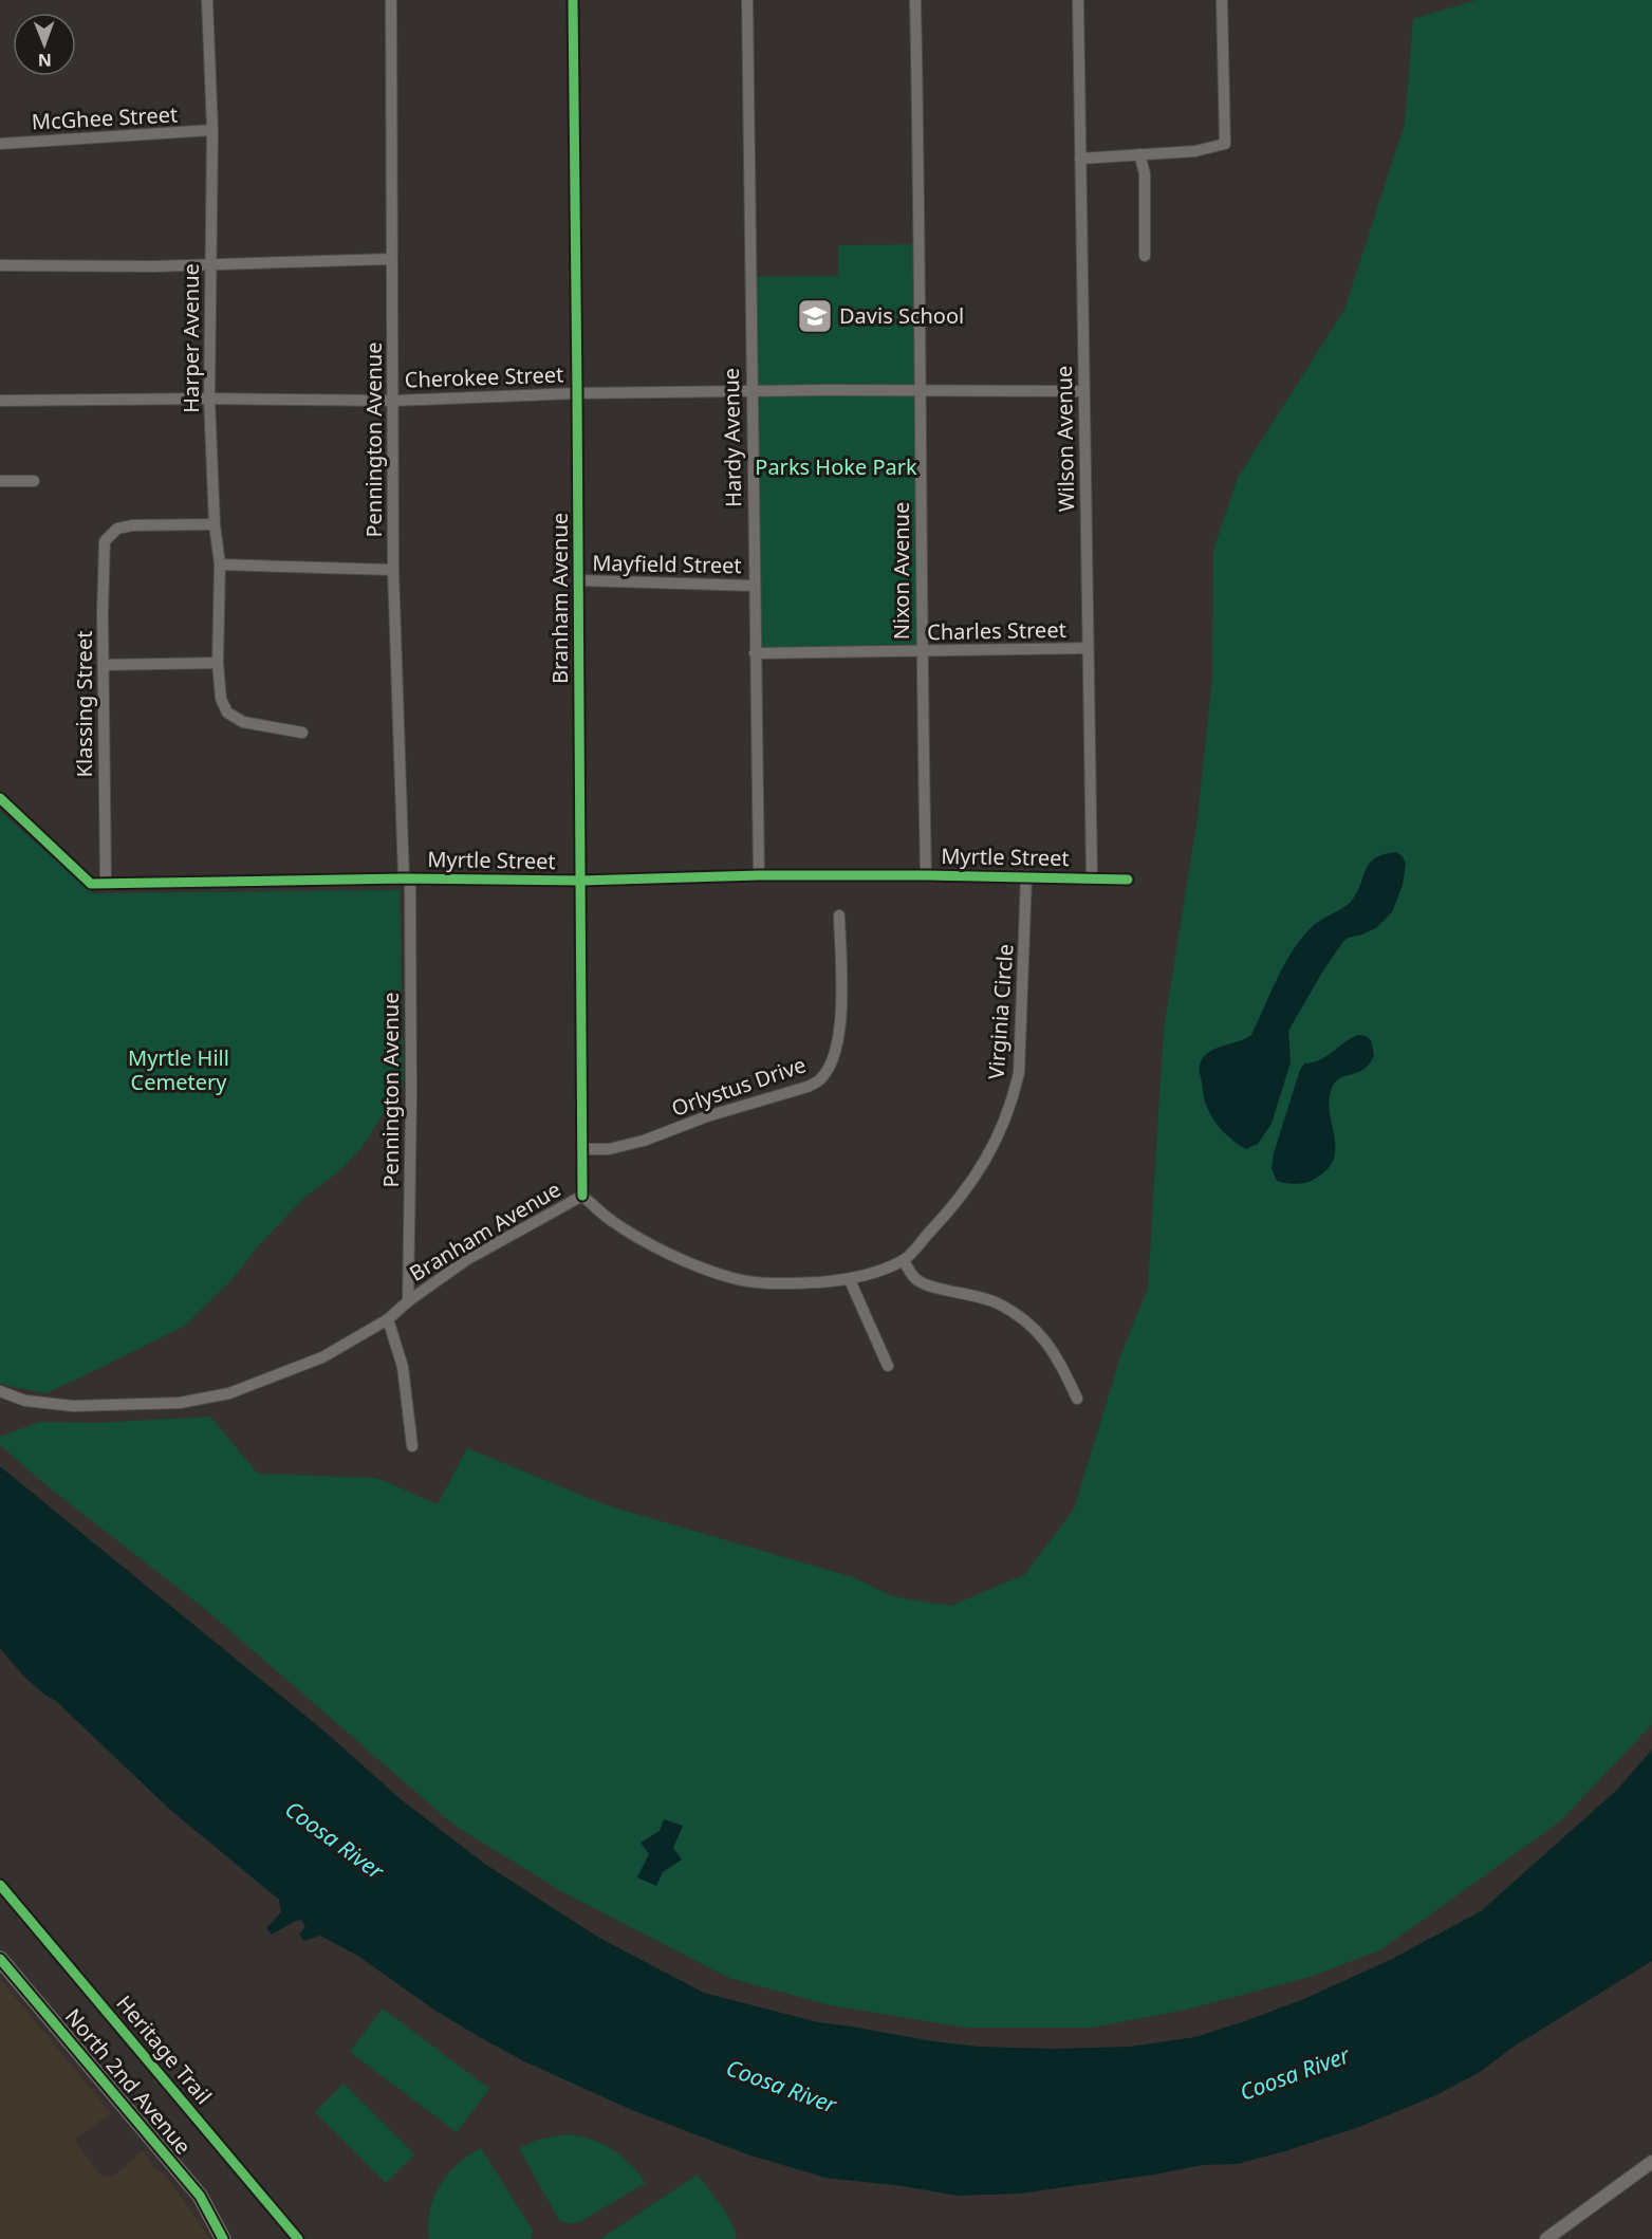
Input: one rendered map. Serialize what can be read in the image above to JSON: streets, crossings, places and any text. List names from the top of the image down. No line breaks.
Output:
{"streets":{"main road":["North 2nd Avenue"],"street":["McGhee Street","Harper Avenue","Cherokee Street","Hardy Avenue","Wilson Avenue","Pennington Avenue","Mayfield Street","Nixon Avenue","Branham Avenue","Charles Street","Klassing Street","Myrtle Street","Virginia Circle","Orlystus Drive"],"cycle path":["Heritage Trail"]},"crossings":[["McGhee Street","Harper Avenue"],["Harper Avenue","Cherokee Street"],["Harper Avenue","Klassing Street"],["Cherokee Street","Hardy Avenue"],["Cherokee Street","Wilson Avenue"],["Cherokee Street","Pennington Avenue"],["Cherokee Street","Nixon Avenue"],["Cherokee Street","Branham Avenue"],["Hardy Avenue","Mayfield Street"],["Hardy Avenue","Charles Street"],["Hardy Avenue","Myrtle Street"],["Wilson Avenue","Charles Street"],["Wilson Avenue","Myrtle Street"],["Pennington Avenue","Branham Avenue"],["Pennington Avenue","Myrtle Street"],["Mayfield Street","Branham Avenue"],["Nixon Avenue","Charles Street"],["Nixon Avenue","Myrtle Street"],["Branham Avenue","Myrtle Street"],["Branham Avenue","Virginia Circle"],["Branham Avenue","Orlystus Drive"],["Klassing Street","Myrtle Street"],["Myrtle Street","Virginia Circle"]],"water":["Coosa River"],"parks":["Parks Hoke Park","Myrtle Hill Cemetery"],"places":{"school or university":["Davis School"]},"north":"bottom"}
